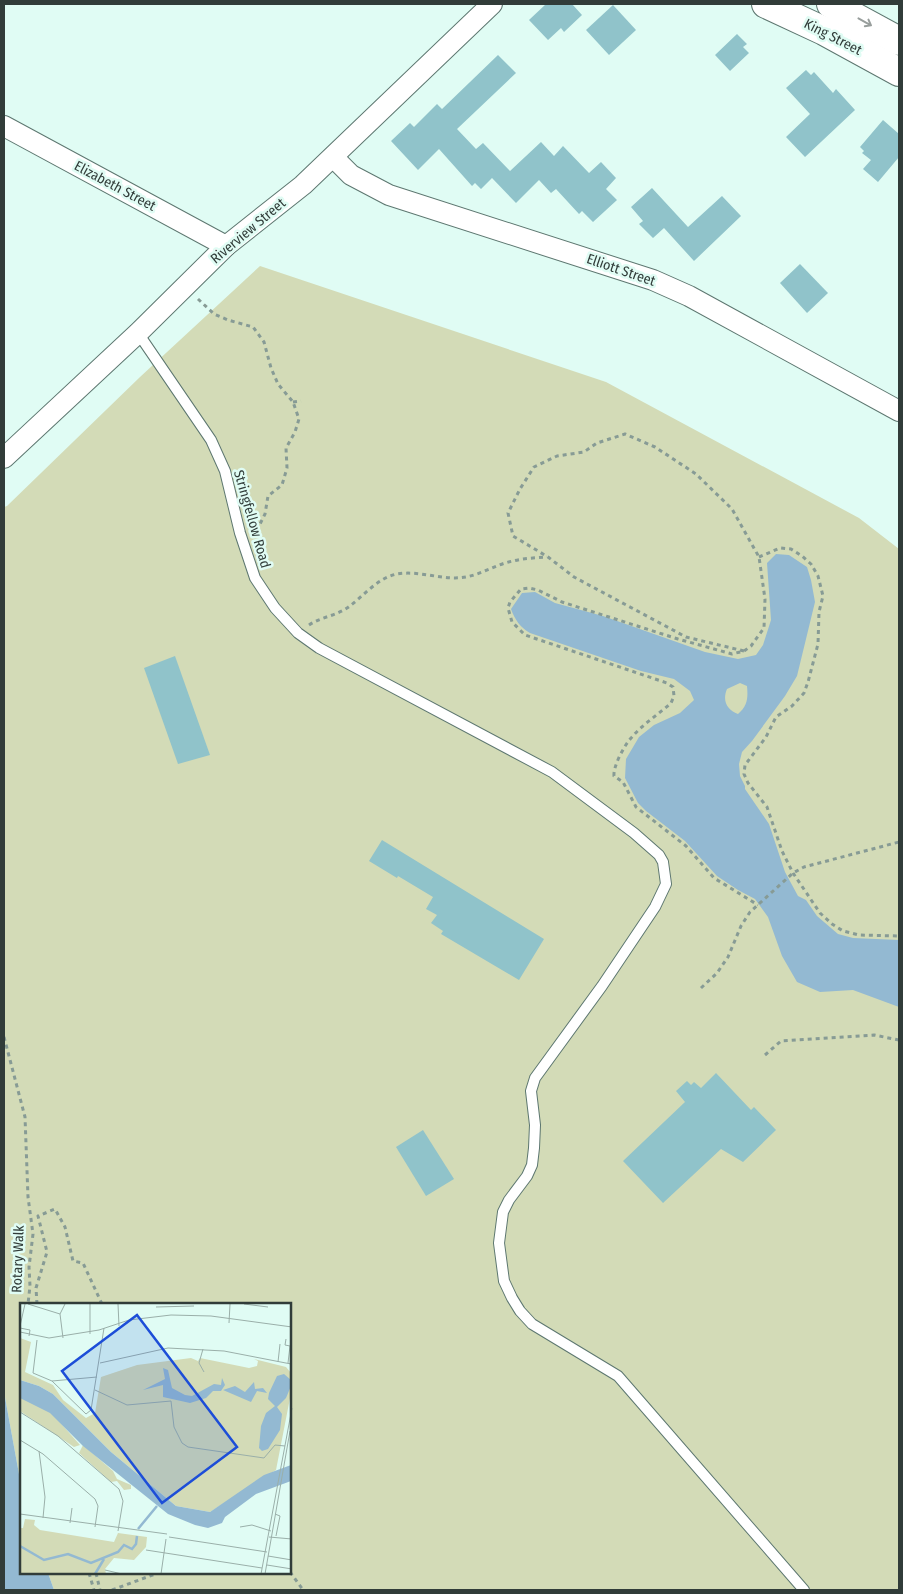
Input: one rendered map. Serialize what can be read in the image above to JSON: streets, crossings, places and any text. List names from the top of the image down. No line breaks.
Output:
{"streets":{"main road":["King Street"],"street":["Elizabeth Street","Riverview Street","Elliott Street"],"lane":["Stringfellow Road"],"path":["Rotary Walk"]},"crossings":[["Elizabeth Street","Riverview Street"],["Riverview Street","Elliott Street"],["Riverview Street","Stringfellow Road"]]}
